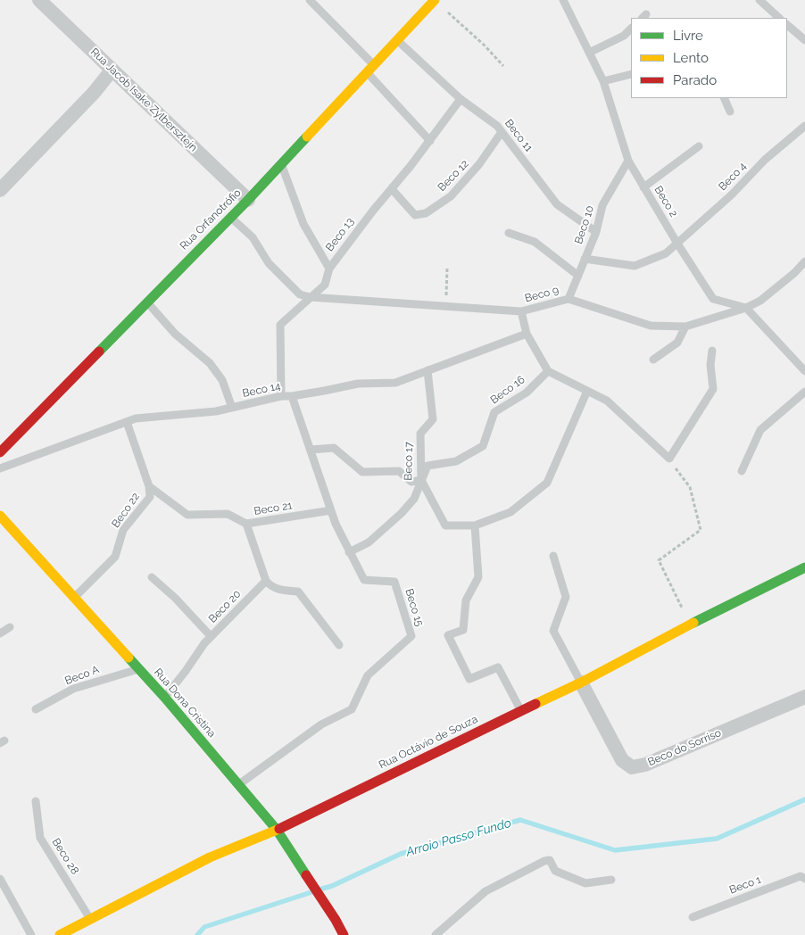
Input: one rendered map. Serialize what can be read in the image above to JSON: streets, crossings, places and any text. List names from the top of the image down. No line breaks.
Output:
{"streets":{"street":["Rua Jacob Isake Zylbersztejn","Rua Orfanotrófio","Rua Dona Cristina","Rua Octávio de Souza","Beco do Sorriso"],"lane":["Beco 11","Beco 12","Beco 4","Beco 2","Beco 10","Beco 13","Beco 9","Beco 14","Beco 16","Beco 17","Beco 21","Beco 22","Beco 20","Beco 15","Beco A","Beco 28","Beco 1"]},"crossings":[["Rua Jacob Isake Zylbersztejn","Rua Orfanotrófio"],["Beco 11","Beco 12"],["Beco 11","Rua Orfanotrófio"],["Beco 11","Beco 10"],["Beco 11","Beco 13"],["Beco 12","Beco 13"],["Beco 4","Beco 2"],["Beco 4","Beco 10"],["Beco 2","Beco 10"],["Beco 2","Beco 9"],["Beco 10","Beco 9"],["Beco 13","Beco 9"],["Beco 13","Beco 14"],["Beco 14","Beco 17"],["Beco 14","Beco 22"],["Beco 14","Beco 15"],["Beco 16","Beco 17"],["Beco 17","Beco 15"],["Beco 21","Beco 22"],["Beco 21","Beco 15"],["Beco 22","Rua Dona Cristina"],["Beco 20","Rua Dona Cristina"],["Beco 15","Rua Dona Cristina"],["Beco A","Rua Dona Cristina"],["Rua Dona Cristina","Rua Octávio de Souza"],["Rua Octávio de Souza","Beco do Sorriso"],["Rua Octávio de Souza","Beco 28"]],"water":["Arroio Passo Fundo"],"legend":["Livre","Lento","Parado"]}
